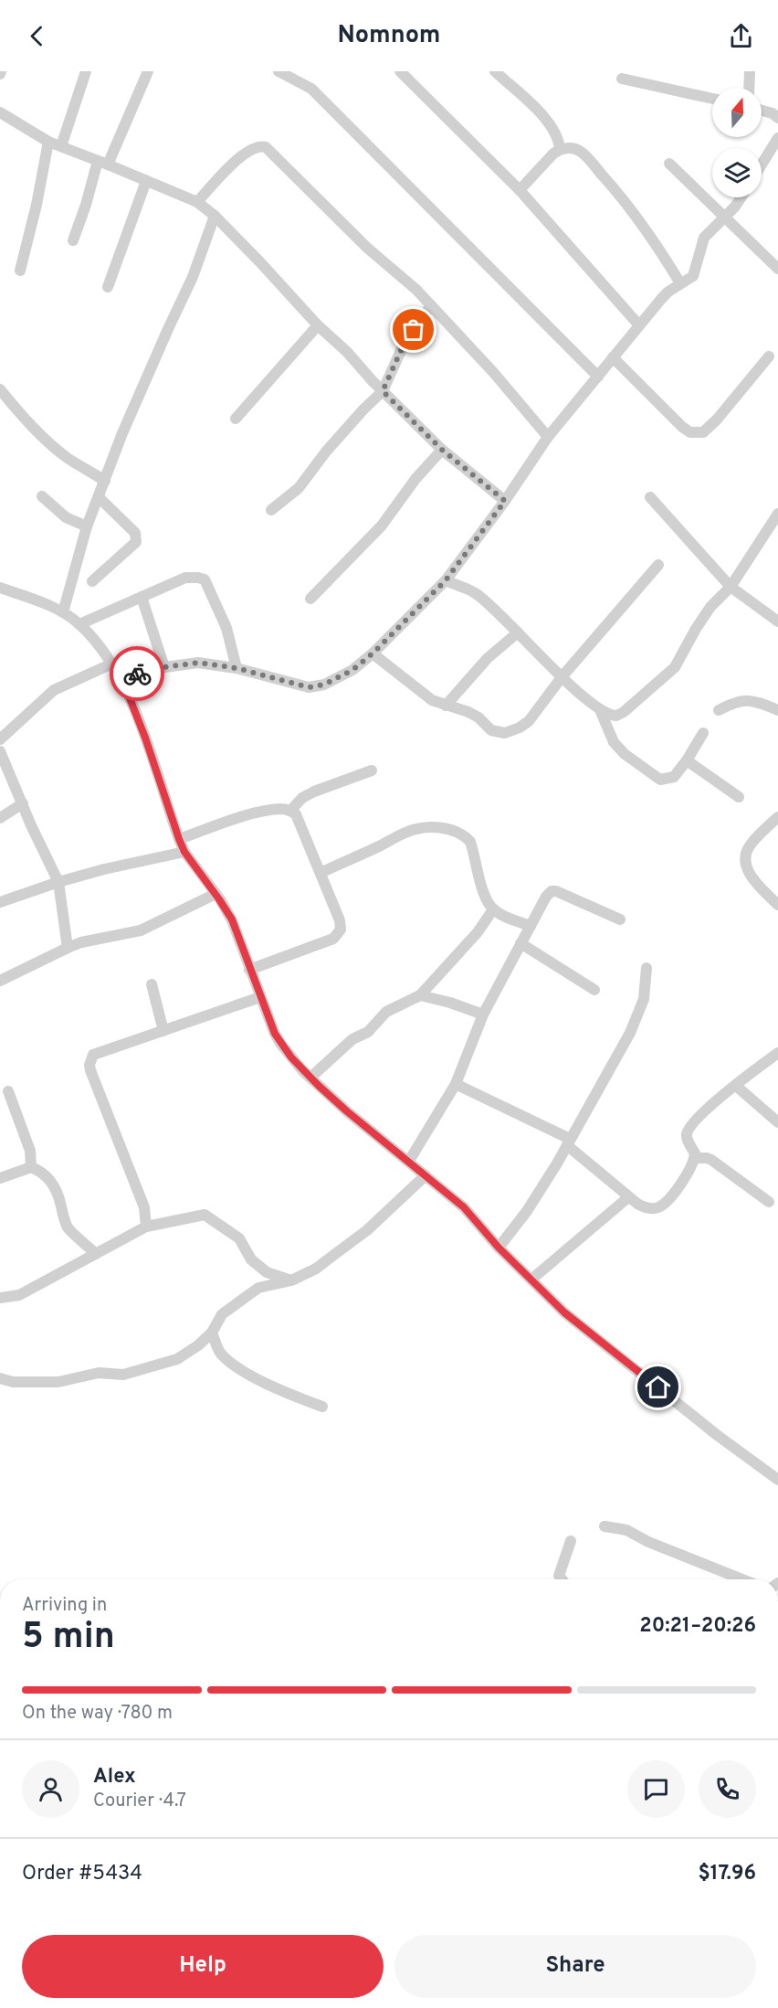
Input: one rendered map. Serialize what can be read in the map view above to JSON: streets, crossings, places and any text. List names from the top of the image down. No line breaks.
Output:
{"north":"top","page":{"header":"Nomnom","heading":["5 min","Arriving in","20:21–20:26"],"panel":["Alex","Courier · 4.7","Order #5434","$17.96"],"bar":"On the way · 780 m","buttons":["Help","Share"]}}
